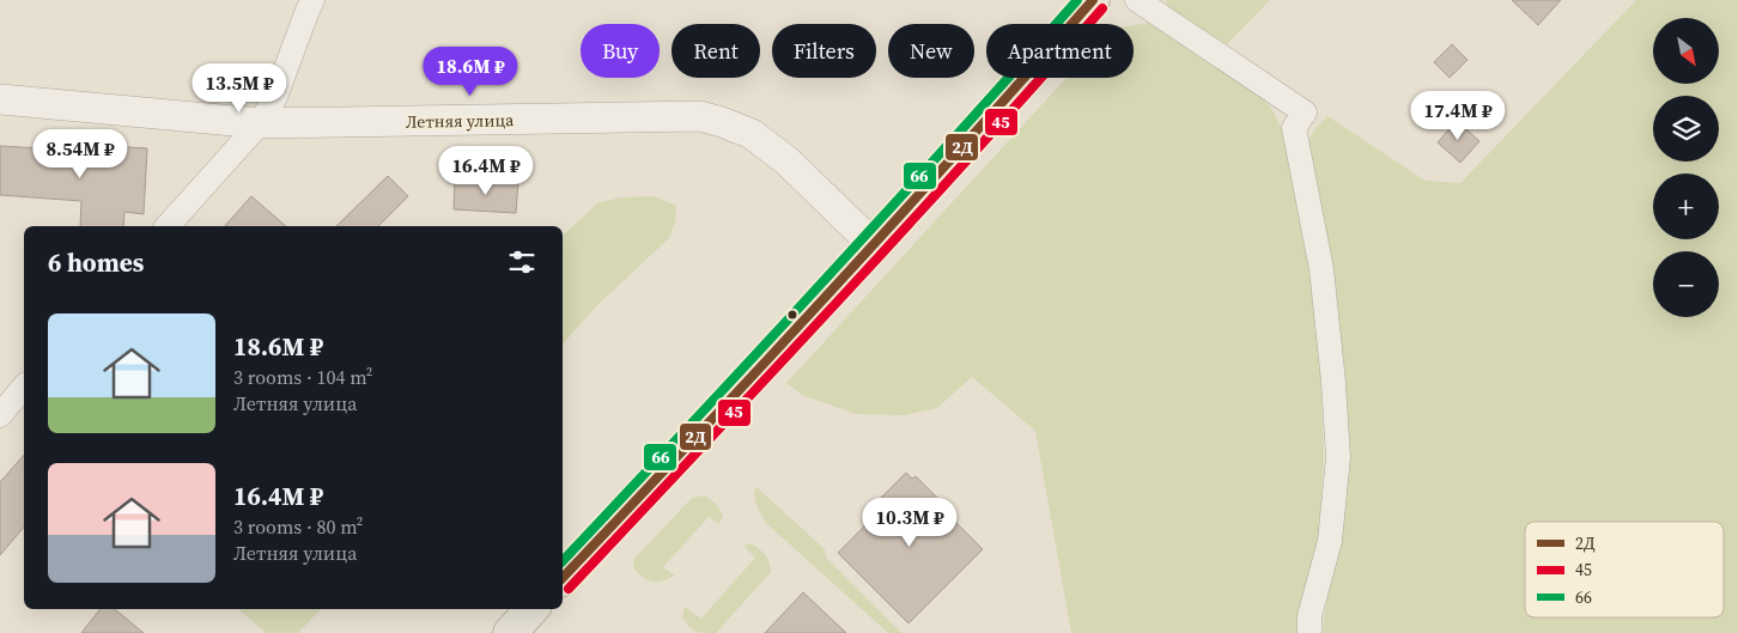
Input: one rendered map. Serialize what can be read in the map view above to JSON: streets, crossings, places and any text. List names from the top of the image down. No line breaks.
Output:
{"streets":{"street":["Летняя улица"]},"lines":["transit line 2Д","transit line 66","transit line 45"],"legend":["2Д","45","66"],"north":"bottom right","page":{"map_buttons":["+","−"],"chip":["Buy","Rent","Filters","New","Apartment"],"price":["18.6M ₽","13.5M ₽","17.4M ₽","8.54M ₽","16.4M ₽","10.3M ₽"],"heading":"6 homes","list":[{"name":"18.6M ₽","note":"3 rooms · 104 m² · Летняя улица"},{"name":"16.4M ₽","note":"3 rooms · 80 m² · Летняя улица"}]}}
